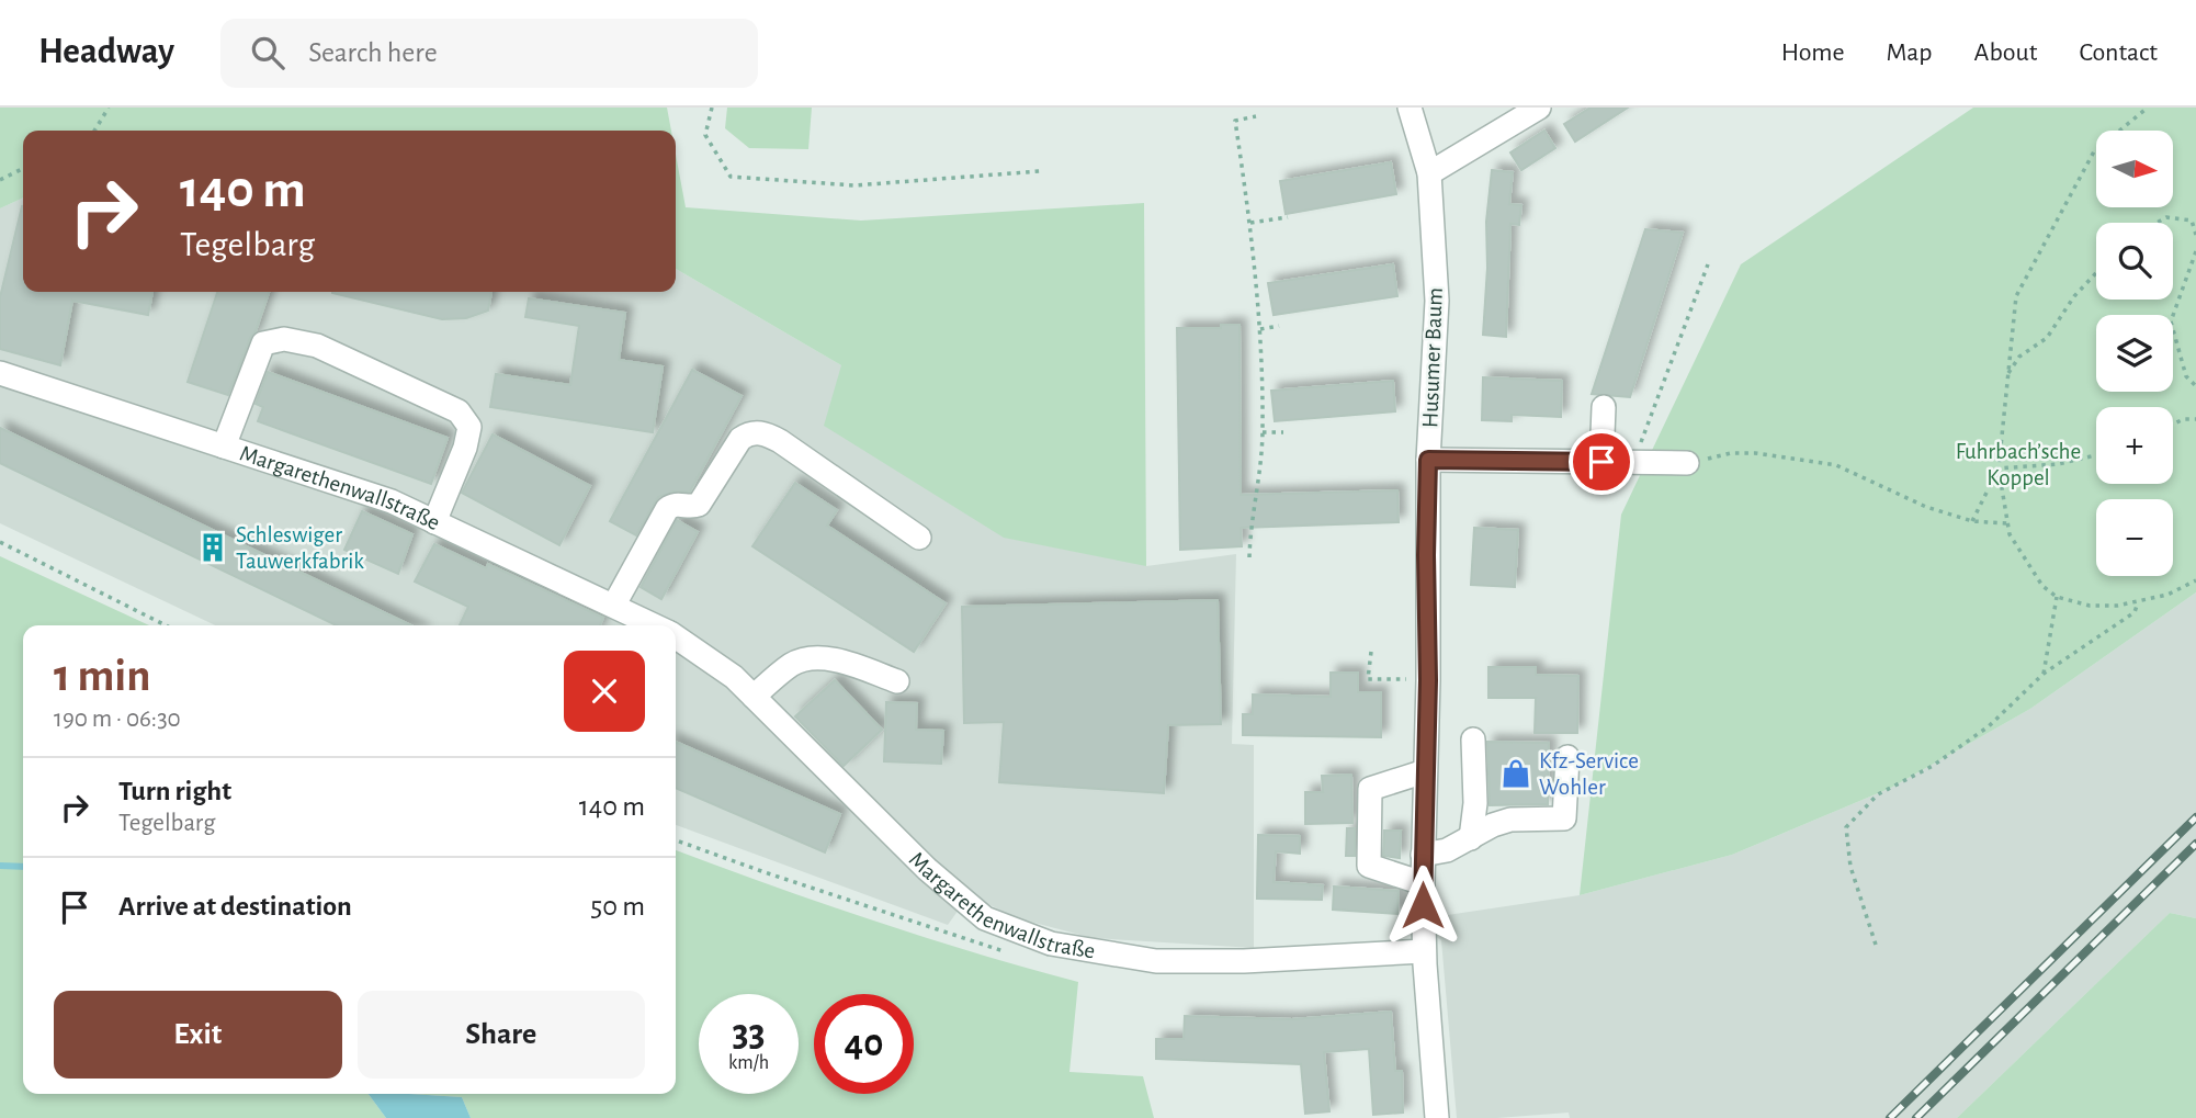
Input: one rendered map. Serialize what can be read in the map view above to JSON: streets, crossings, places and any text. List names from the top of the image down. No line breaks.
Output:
{"streets":{"street":["Husumer Baum","Margarethenwallstraße"]},"crossings":[["Husumer Baum","Margarethenwallstraße"]],"parks":["Fuhrbach’sche Koppel"],"places":{"building":["Schleswiger Tauwerkfabrik"],"shop":["Kfz-Service Wohler"]},"north":"right","page":{"header":"Headway","search":"Search here","nav":["Home","Map","About","Contact"],"map_buttons":["+","−"],"turn":["140 m","Tegelbarg"],"heading":["1 min","190 m · 06:30"],"list":[{"name":"Turn right","note":"Tegelbarg","value":"140 m"},{"name":"Arrive at destination","value":"50 m"}],"buttons":["Exit","Share"],"speed":"33 km/h","limit":"40"}}
